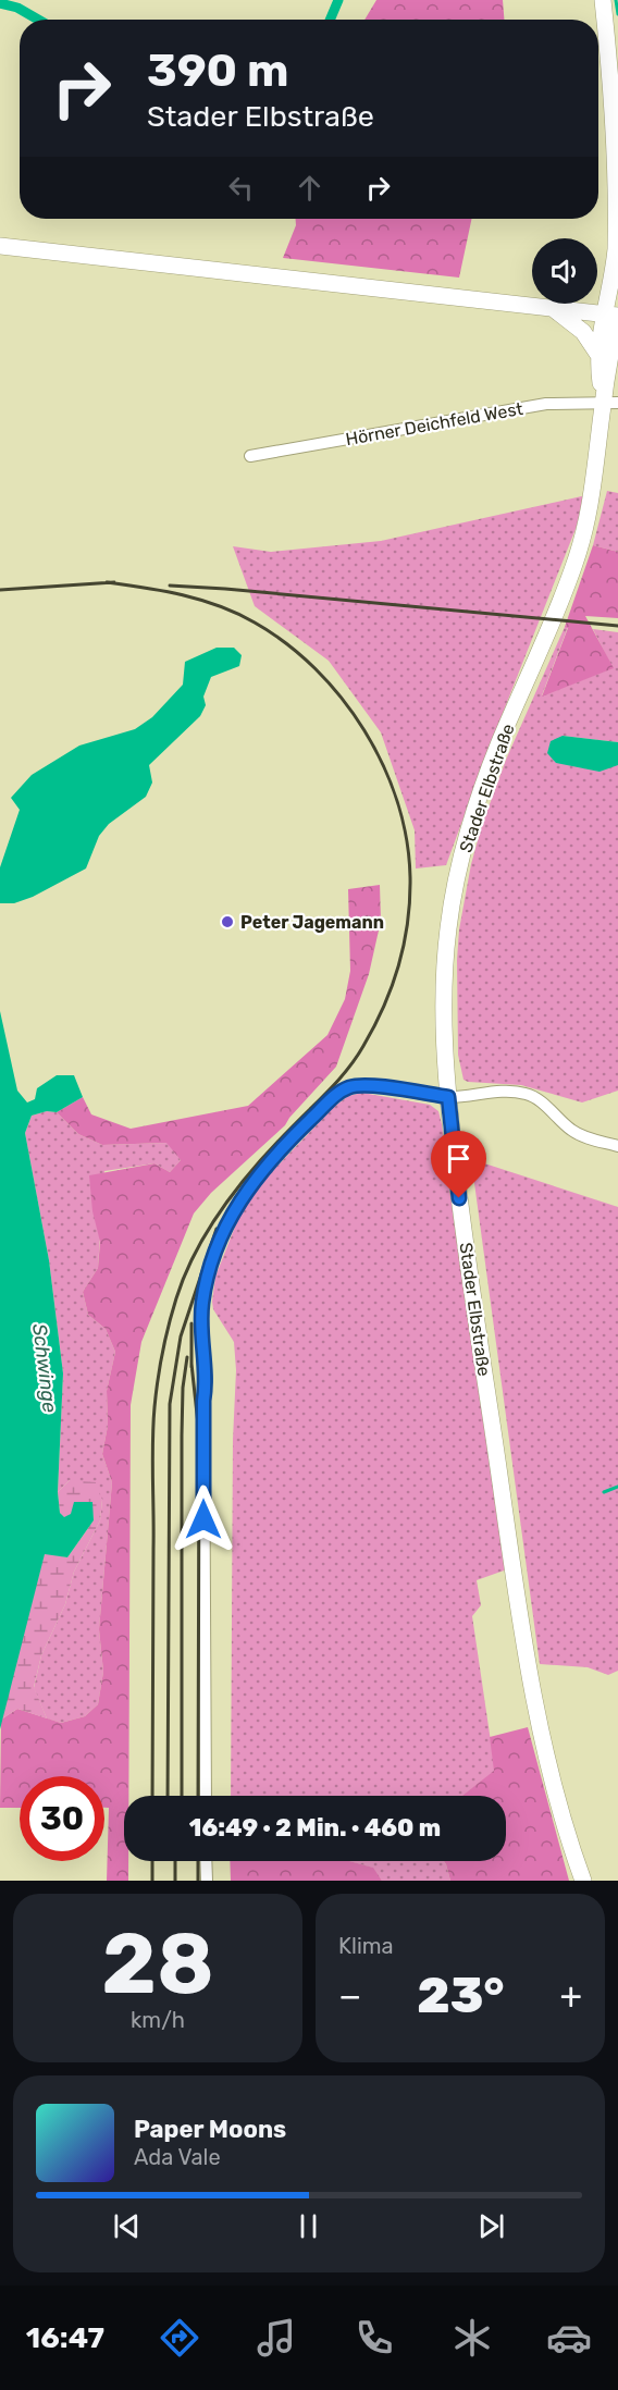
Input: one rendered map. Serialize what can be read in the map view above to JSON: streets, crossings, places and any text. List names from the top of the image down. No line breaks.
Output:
{"streets":{"street":["Hörner Deichfeld West","Stader Elbstraße"]},"crossings":[["Hörner Deichfeld West","Stader Elbstraße"]],"water":["Schwinge"],"places":["Peter Jagemann"],"page":{"turn":["390 m","Stader Elbstraße"],"limit":"30","trip":"16:49 · 2 Min. · 460 m","tile":[["28","km/h"],"Klima"],"heat":["−","23°","+"],"song":["Paper Moons","Ada Vale"],"tabs":"16:47"}}
